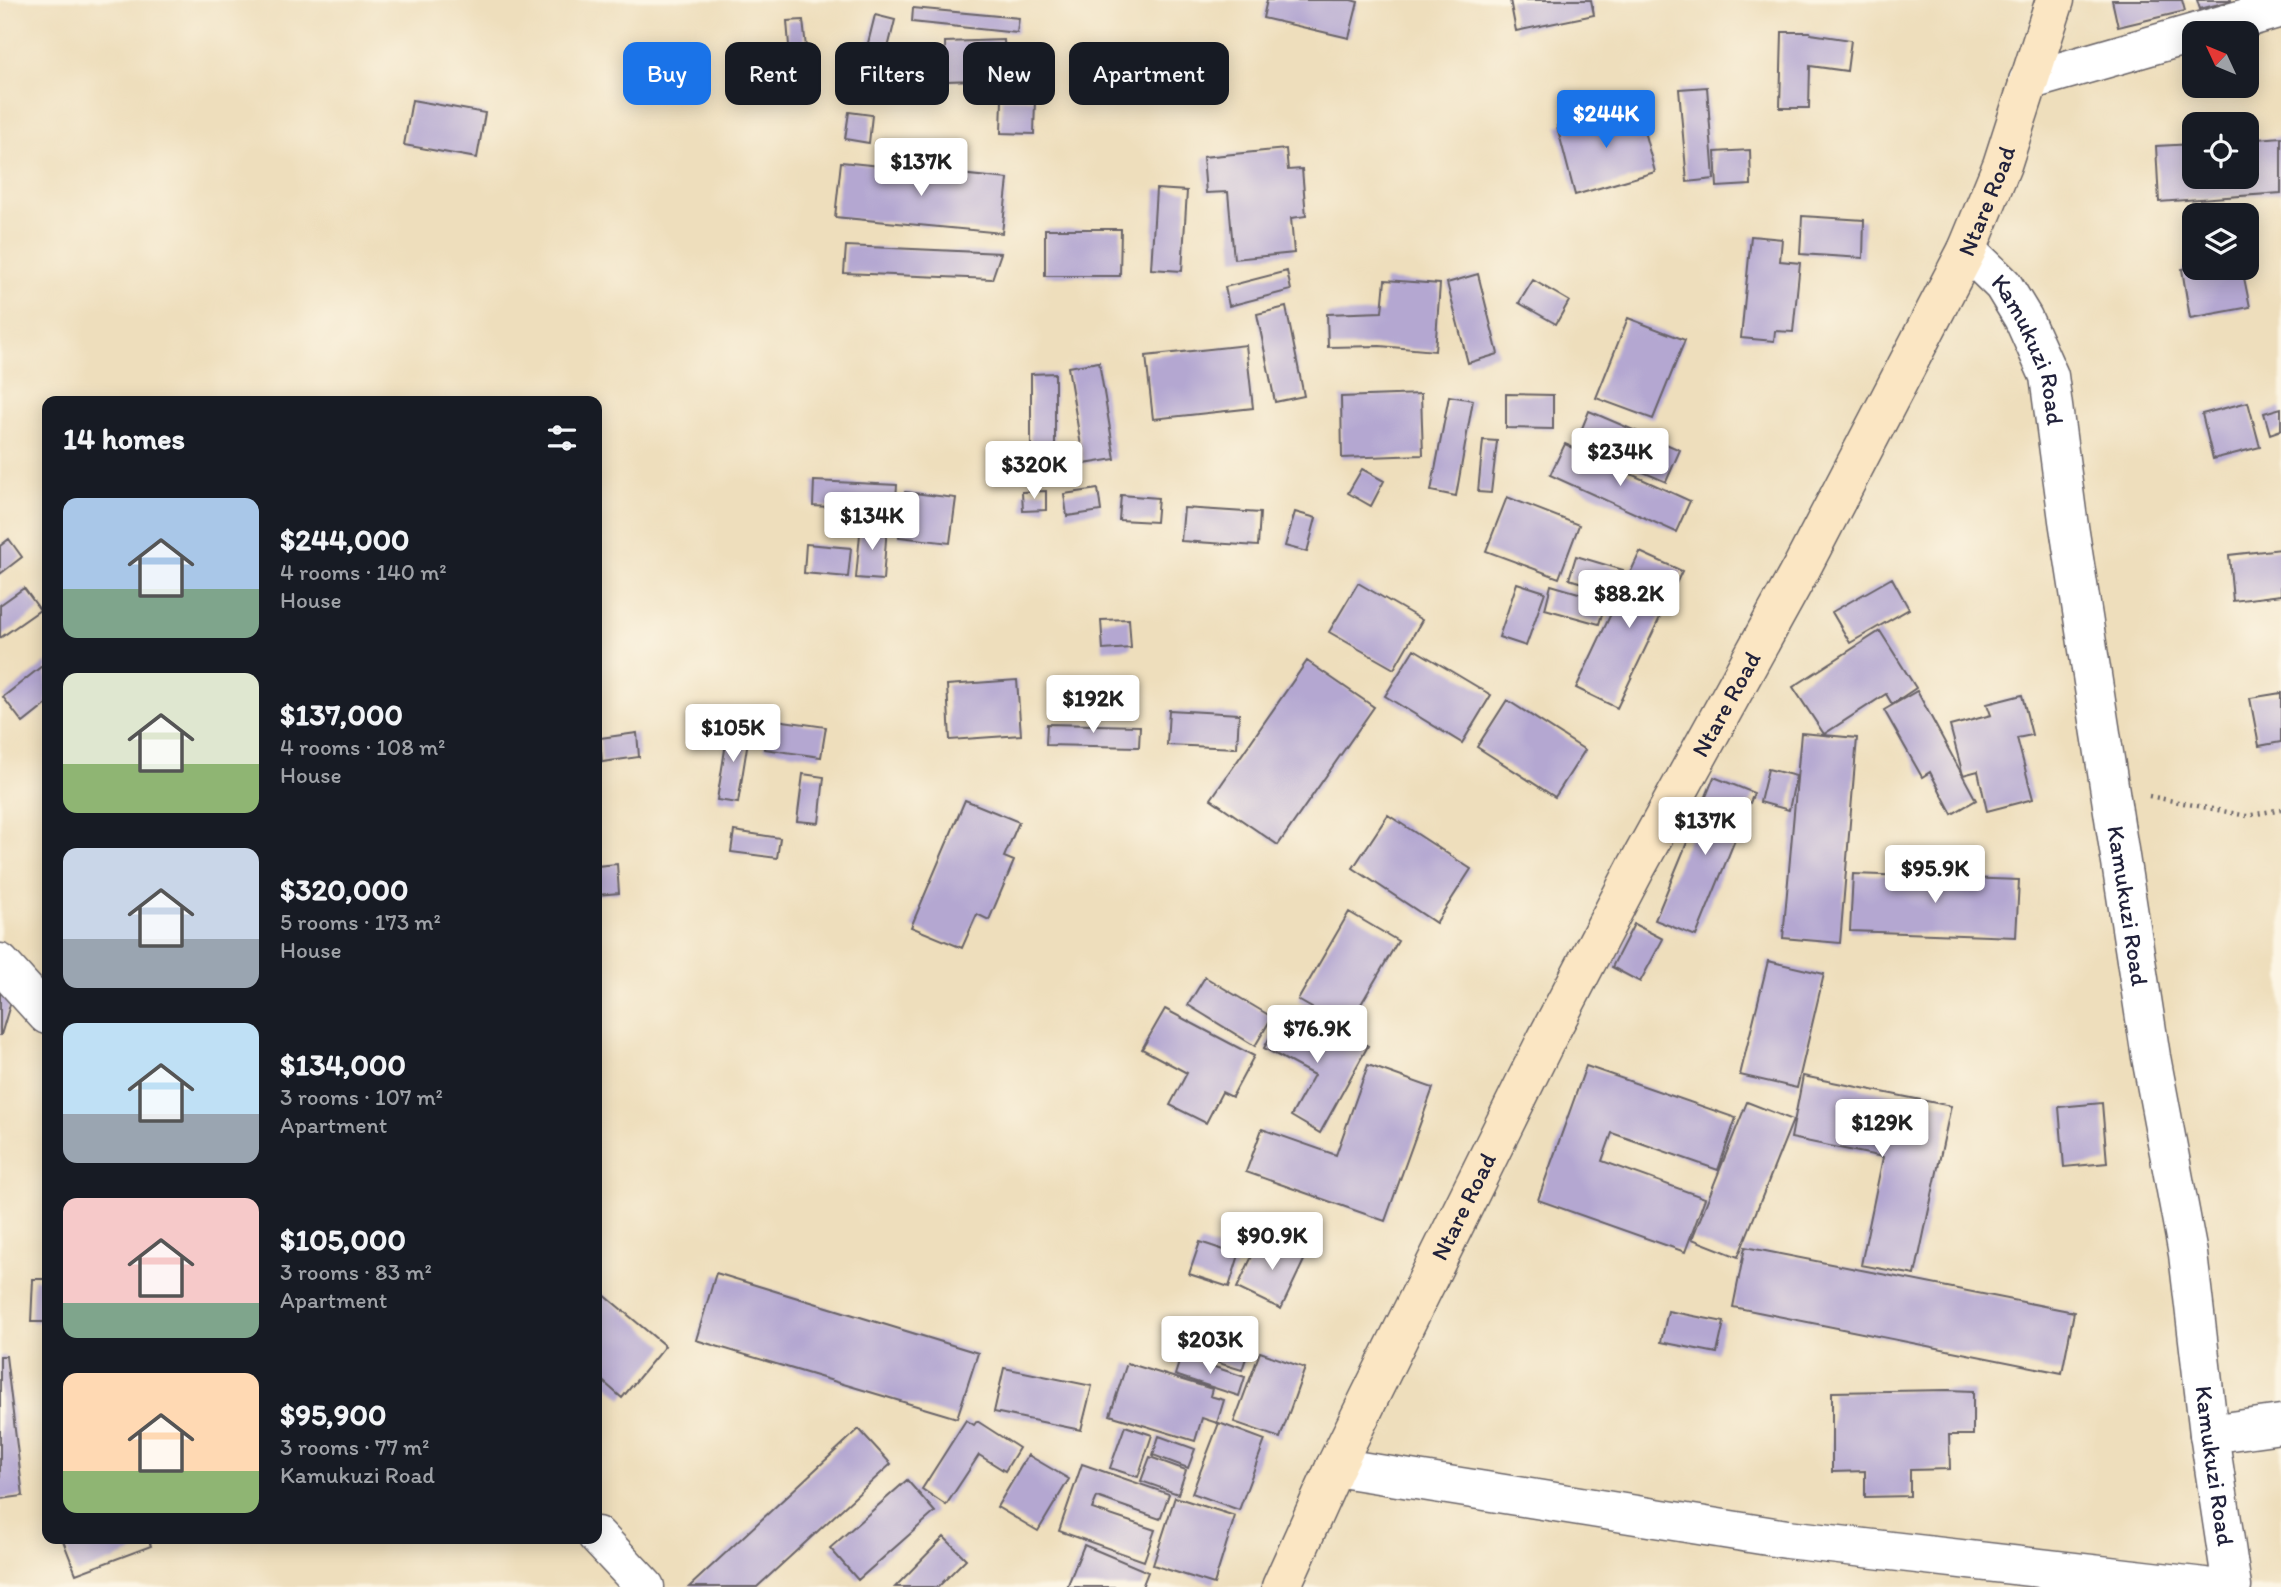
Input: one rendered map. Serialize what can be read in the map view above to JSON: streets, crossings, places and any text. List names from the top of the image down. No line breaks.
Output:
{"streets":{"main road":["Ntare Road"],"street":["Kamukuzi Road"]},"crossings":[["Ntare Road","Kamukuzi Road"]],"north":"top left","page":{"chip":["Buy","Rent","Filters","New","Apartment"],"price":["$244K","$137K","$234K","$320K","$134K","$88.2K","$192K","$105K","$137K","$95.9K","$76.9K","$129K","$90.9K","$203K"],"heading":"14 homes","list":[{"name":"$244,000","note":"4 rooms · 140 m² · House"},{"name":"$137,000","note":"4 rooms · 108 m² · House"},{"name":"$320,000","note":"5 rooms · 173 m² · House"},{"name":"$134,000","note":"3 rooms · 107 m² · Apartment"},{"name":"$105,000","note":"3 rooms · 83 m² · Apartment"},{"name":"$95,900","note":"3 rooms · 77 m² · Kamukuzi Road"}]}}
